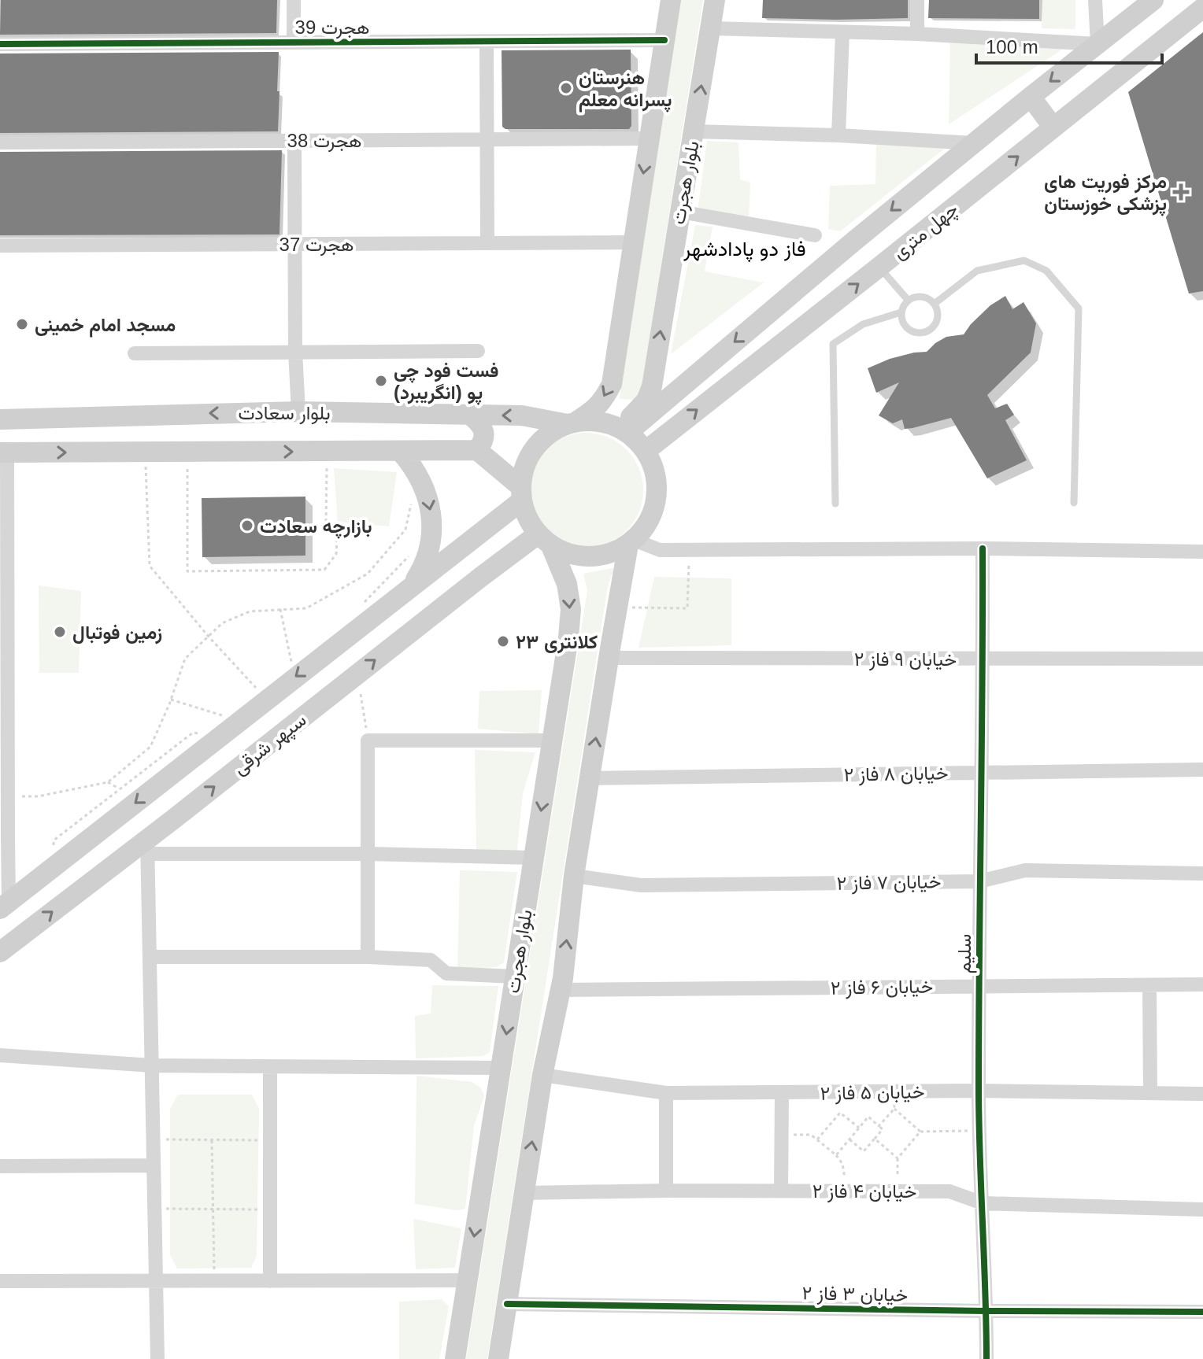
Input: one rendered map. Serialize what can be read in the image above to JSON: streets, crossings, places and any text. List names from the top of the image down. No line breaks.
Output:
{"streets":{"main road":["بلوار هجرت","چهل متری","بلوار سعادت","سپهر شرقی"],"street":["هجرت 39","هجرت 38","هجرت 37","خیابان ۹ فاز ۲","خیابان ۸ فاز ۲","خیابان ۷ فاز ۲","سلیم","خیابان ۶ فاز ۲","خیابان ۵ فاز ۲","خیابان ۴ فاز ۲","خیابان ۳ فاز ۲"]},"crossings":[["بلوار هجرت","چهل متری"],["بلوار هجرت","بلوار سعادت"],["بلوار هجرت","سپهر شرقی"],["چهل متری","بلوار سعادت"],["چهل متری","سپهر شرقی"],["بلوار سعادت","سپهر شرقی"],["خیابان ۹ فاز ۲","سلیم"],["خیابان ۸ فاز ۲","سلیم"],["خیابان ۷ فاز ۲","سلیم"],["سلیم","خیابان ۶ فاز ۲"],["سلیم","خیابان ۵ فاز ۲"],["سلیم","خیابان ۴ فاز ۲"],["سلیم","خیابان ۳ فاز ۲"]],"districts":["فاز دو پادادشهر"],"places":{"other":["هنرستان پسرانه معلم","مسجد امام خمینی","فست فود چی پو (انگریبرد)","بازارچه سعادت","زمین فوتبال","کلانتری ۲۳"],"health":["مرکز فوریت های پزشکی خوزستان"]},"scale_bar":"100 m"}
